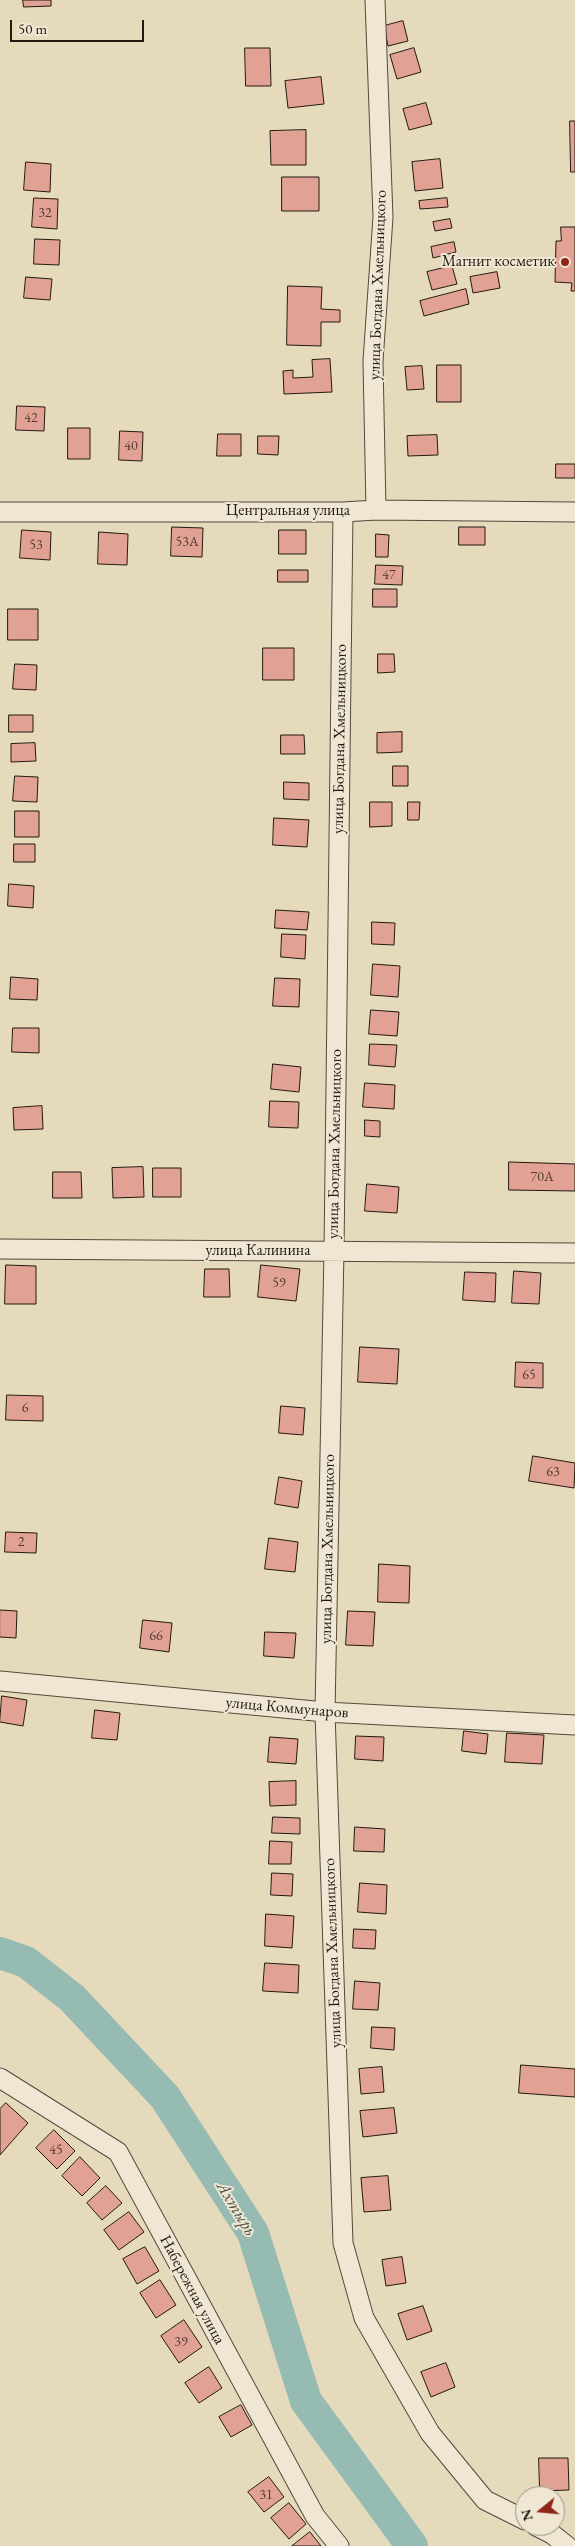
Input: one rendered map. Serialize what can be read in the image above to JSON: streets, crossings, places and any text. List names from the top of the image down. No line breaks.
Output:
{"streets":{"street":["улица Богдана Хмельницкого","Центральная улица","улица Калинина","улица Коммунаров","Набережная улица"]},"crossings":[["улица Богдана Хмельницкого","Центральная улица"],["улица Богдана Хмельницкого","улица Калинина"],["улица Богдана Хмельницкого","улица Коммунаров"]],"water":["Ахтырь"],"places":["Магнит косметик"],"house_numbers":["32","42","40","53А","53","47","70А","59","65","6","63","2","66","45","39","31"],"scale_bar":"50 m","north":"left"}
